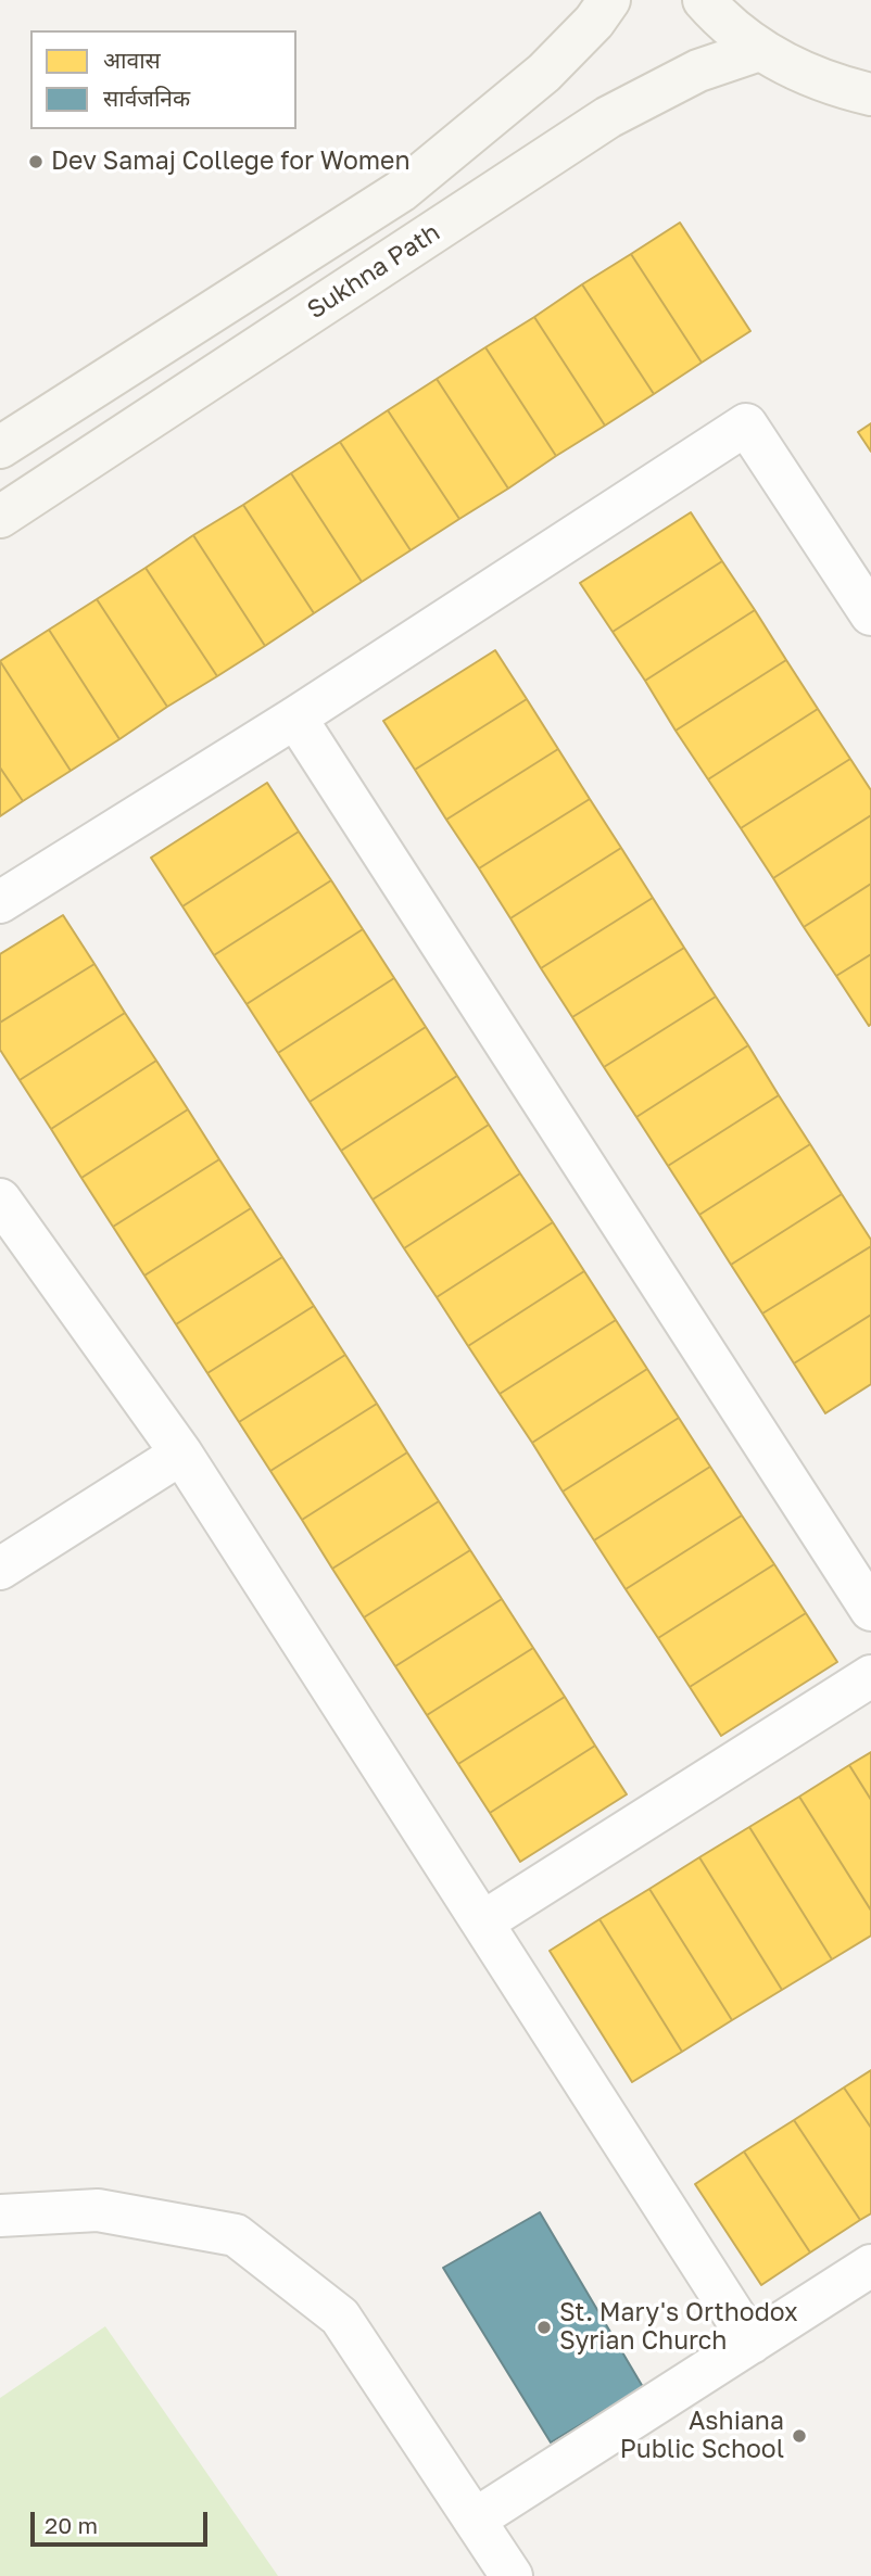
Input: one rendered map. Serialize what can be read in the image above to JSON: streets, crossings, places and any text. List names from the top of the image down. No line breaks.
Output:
{"streets":{"main road":["Sukhna Path"]},"places":["Dev Samaj College for Women","St. Mary's Orthodox Syrian Church","Ashiana Public School"],"legend":["आवास","सार्वजनिक"],"scale_bar":"20 m"}
